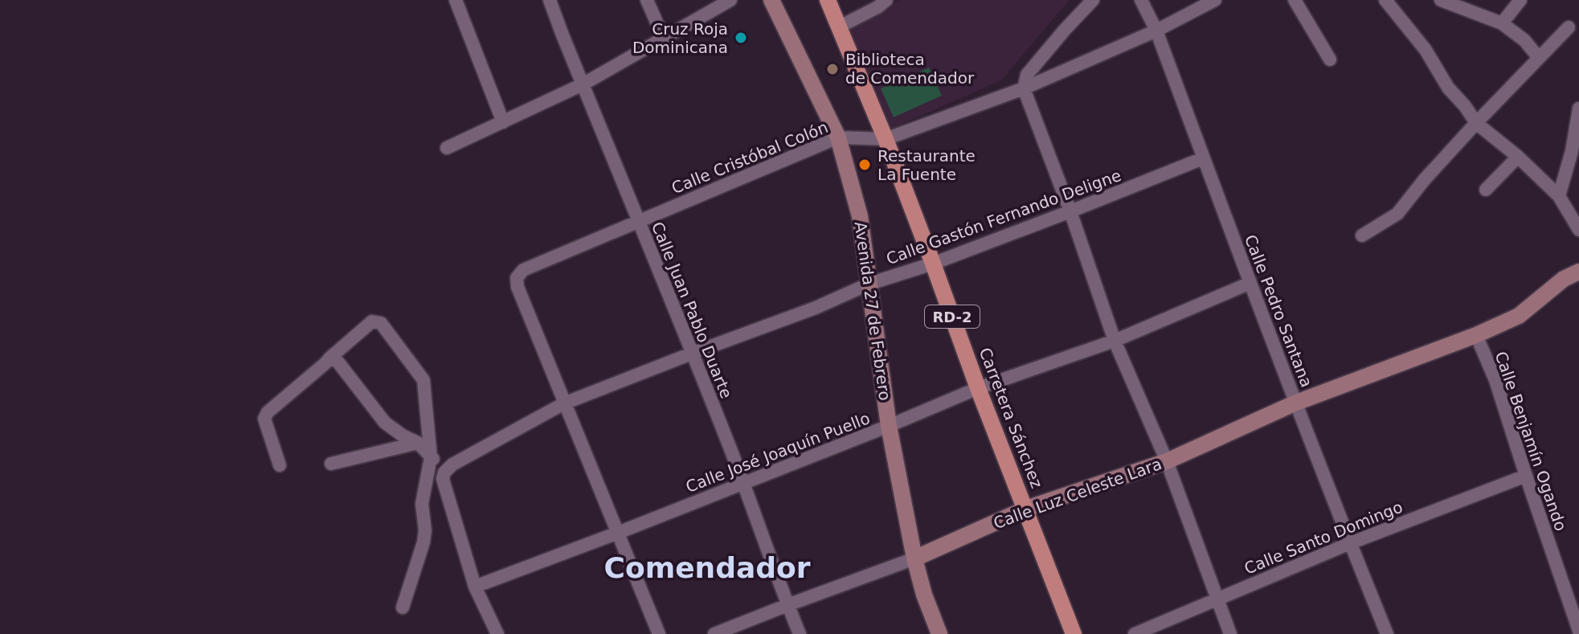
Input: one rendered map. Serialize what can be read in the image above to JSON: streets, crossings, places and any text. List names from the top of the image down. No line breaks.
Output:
{"streets":{"main road":["RD-2","Carretera Sánchez"],"street":["Calle Cristóbal Colón","Calle Gastón Fernando Deligne","Calle Juan Pablo Duarte","Avenida 27 de Febrero","Calle Pedro Santana","Calle Benjamín Ogando","Calle José Joaquín Puello","Calle Luz Celeste Lara","Calle Santo Domingo"]},"crossings":[["Calle Cristóbal Colón","Calle Gastón Fernando Deligne"],["Calle Cristóbal Colón","Calle Juan Pablo Duarte"],["Calle Cristóbal Colón","Avenida 27 de Febrero"],["Calle Cristóbal Colón","Calle Pedro Santana"],["Calle Cristóbal Colón","Carretera Sánchez"],["Calle Gastón Fernando Deligne","Calle Juan Pablo Duarte"],["Calle Gastón Fernando Deligne","Avenida 27 de Febrero"],["Calle Gastón Fernando Deligne","Calle Pedro Santana"],["Calle Gastón Fernando Deligne","Carretera Sánchez"],["Calle Juan Pablo Duarte","Calle José Joaquín Puello"],["Calle Juan Pablo Duarte","Calle Luz Celeste Lara"],["Avenida 27 de Febrero","Calle José Joaquín Puello"],["Avenida 27 de Febrero","Calle Luz Celeste Lara"],["Calle Pedro Santana","Calle José Joaquín Puello"],["Calle Pedro Santana","Calle Luz Celeste Lara"],["Calle Pedro Santana","Calle Santo Domingo"],["Carretera Sánchez","Calle José Joaquín Puello"],["Carretera Sánchez","Calle Luz Celeste Lara"],["Calle Benjamín Ogando","Calle Luz Celeste Lara"],["Calle Benjamín Ogando","Calle Santo Domingo"]],"districts":["Comendador"],"places":["Cruz Roja Dominicana","Biblioteca de Comendador","Restaurante La Fuente"]}
